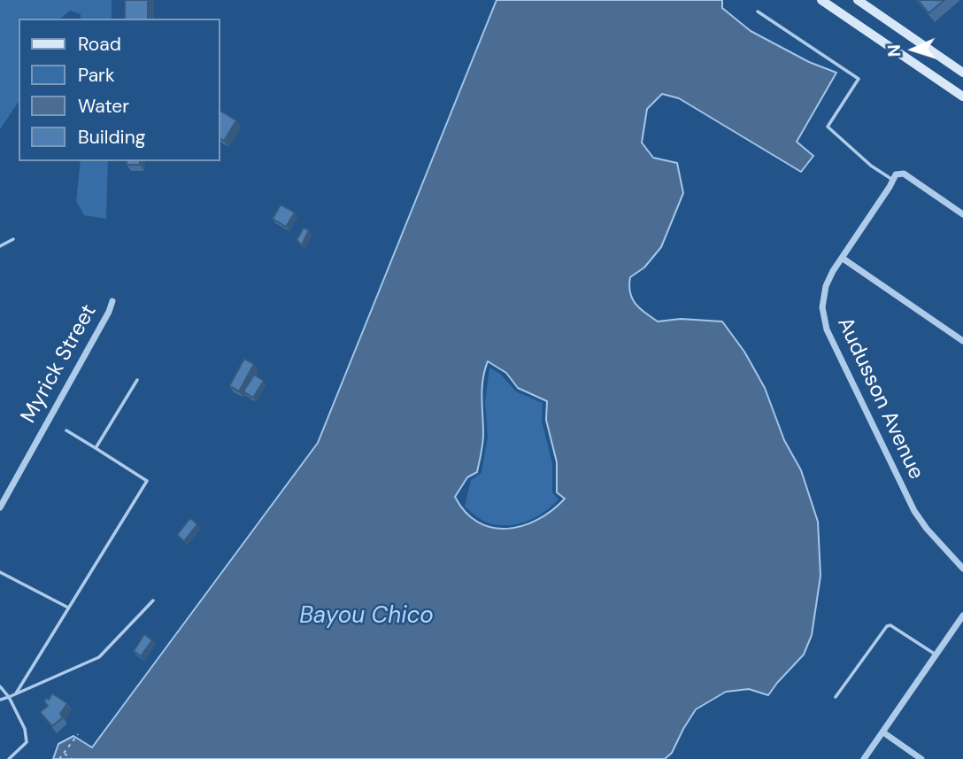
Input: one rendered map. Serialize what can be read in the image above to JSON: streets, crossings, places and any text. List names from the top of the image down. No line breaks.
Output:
{"streets":{"street":["Myrick Street","Audusson Avenue"]},"water":["Bayou Chico"],"legend":["Road","Park","Water","Building"],"north":"left"}
